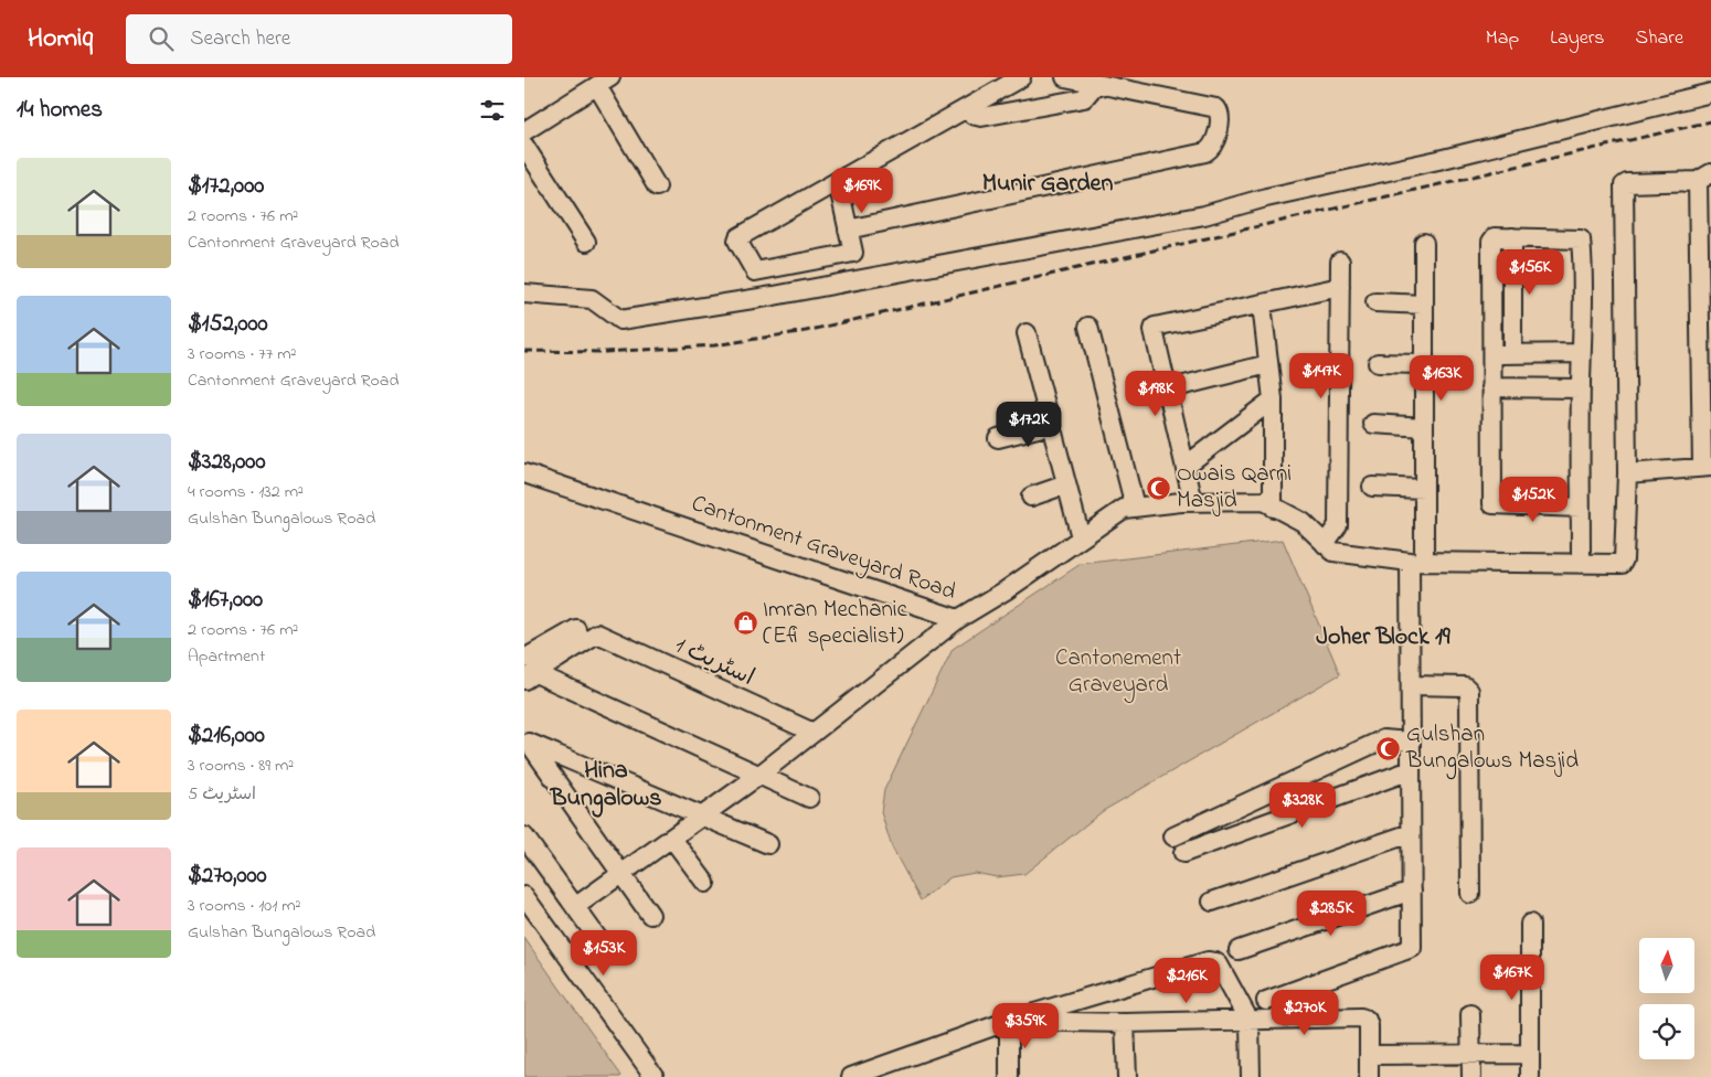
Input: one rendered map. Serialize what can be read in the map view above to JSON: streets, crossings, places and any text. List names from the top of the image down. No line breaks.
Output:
{"streets":{"street":["Cantonment Graveyard Road","اسٹریٹ 1"]},"districts":["Munir Garden","Joher Block 19","Hina Bungalows"],"parks":["Cantonement Graveyard"],"places":{"mosque":["Owais Qarni Masjid","Gulshan Bungalows Masjid"],"shop":["Imran Mechanic (Efi specialist)"]},"north":"top","page":{"header":"Homiq","search":"Search here","nav":["Map","Layers","Share"],"heading":"14 homes","list":[{"name":"$172,000","note":"2 rooms · 76 m² · Cantonment Graveyard Road"},{"name":"$152,000","note":"3 rooms · 77 m² · Cantonment Graveyard Road"},{"name":"$328,000","note":"4 rooms · 132 m² · Gulshan Bungalows Road"},{"name":"$167,000","note":"2 rooms · 76 m² · Apartment"},{"name":"$216,000","note":"3 rooms · 89 m² · اسٹریٹ 5"},{"name":"$270,000","note":"3 rooms · 101 m² · Gulshan Bungalows Road"}],"price":["$169K","$156K","$147K","$163K","$198K","$172K","$152K","$328K","$285K","$153K","$167K","$216K","$270K","$359K"]}}
